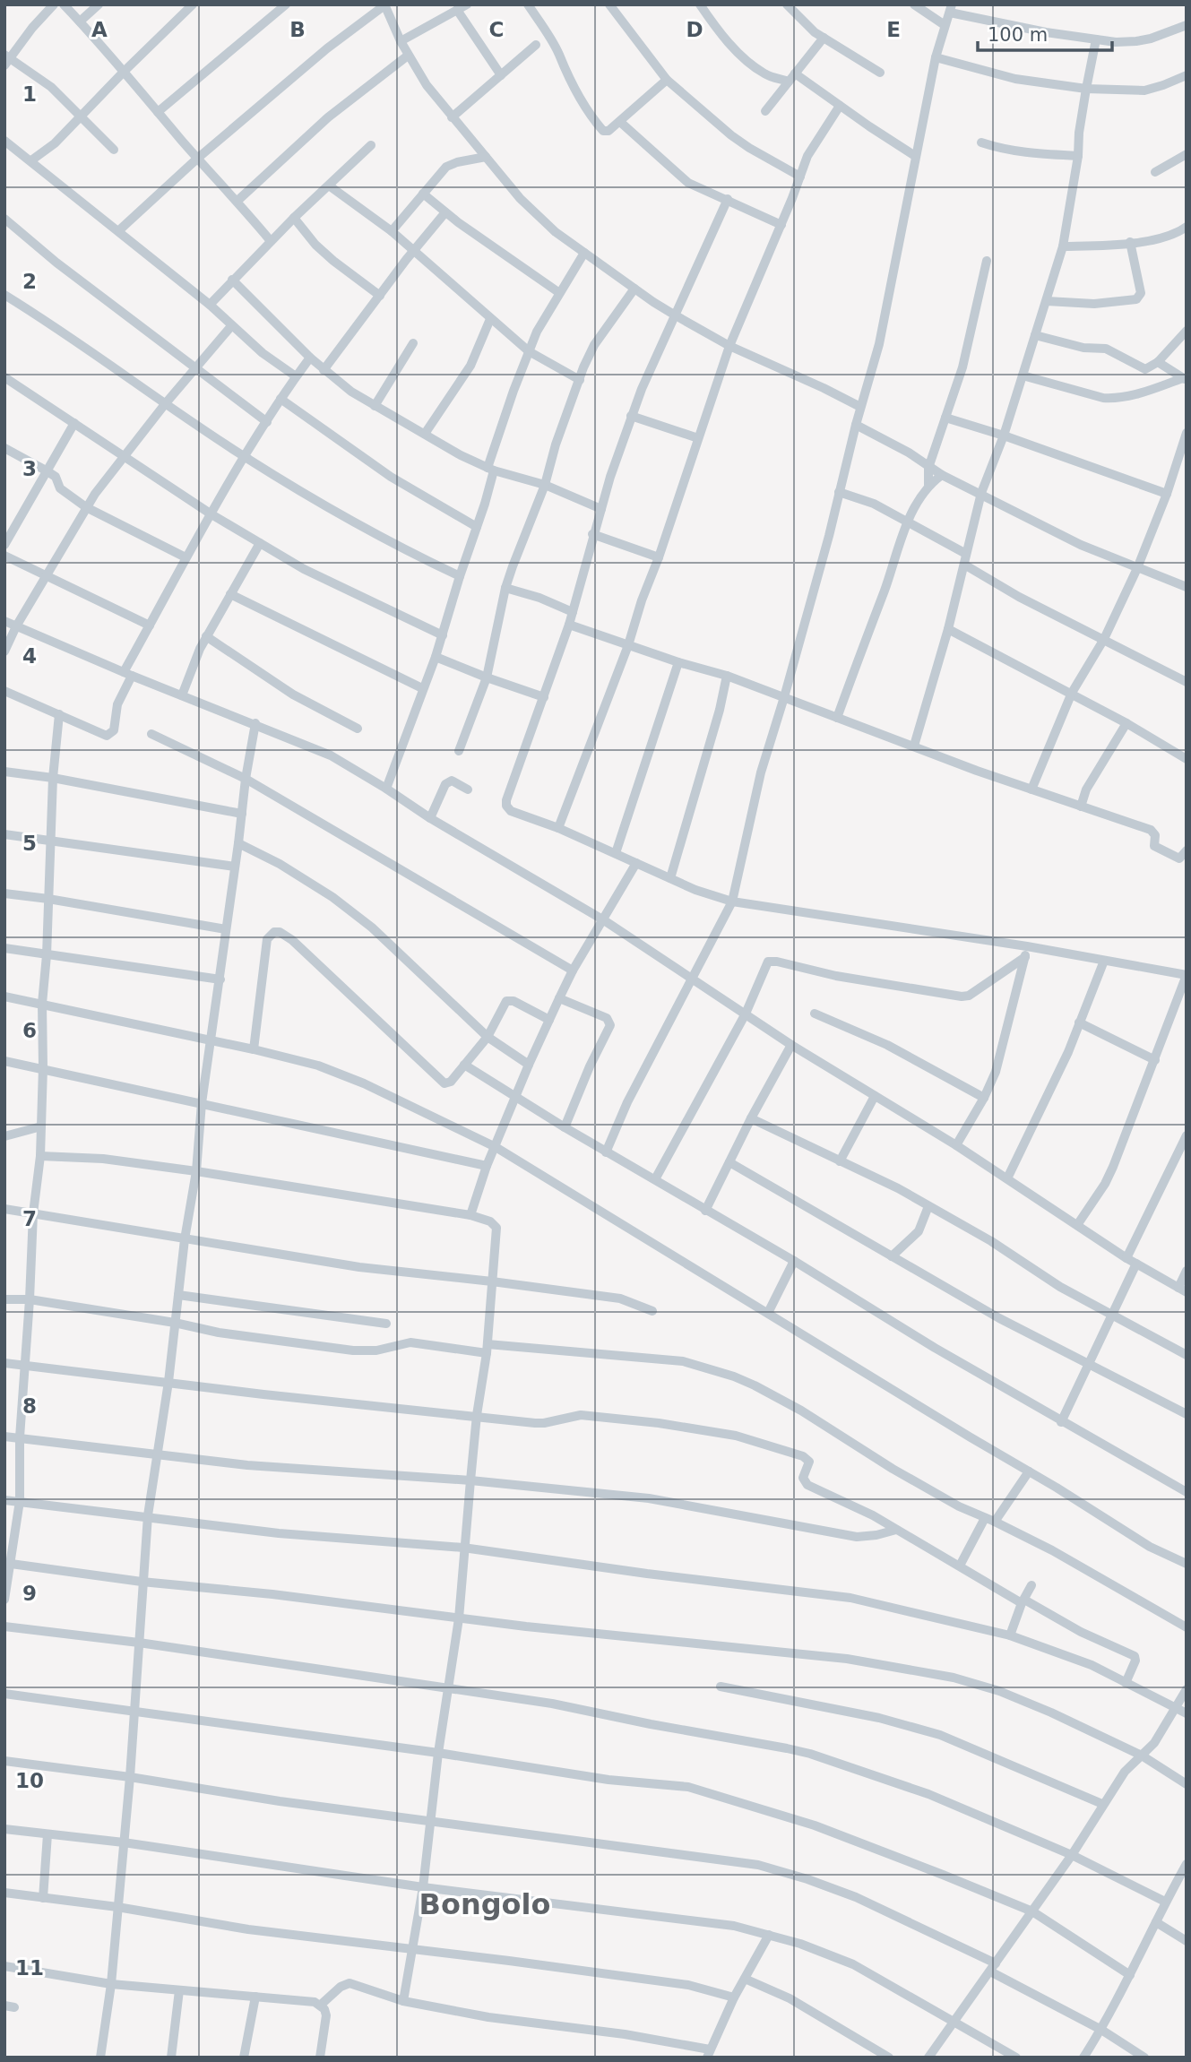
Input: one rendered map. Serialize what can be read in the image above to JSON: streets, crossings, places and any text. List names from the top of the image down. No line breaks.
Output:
{"districts":["Bongolo"],"scale_bar":"100 m","grid":{"columns":["A","B","C","D","E"],"rows":["1","2","3","4","5","6","7","8","9","10","11"]}}
